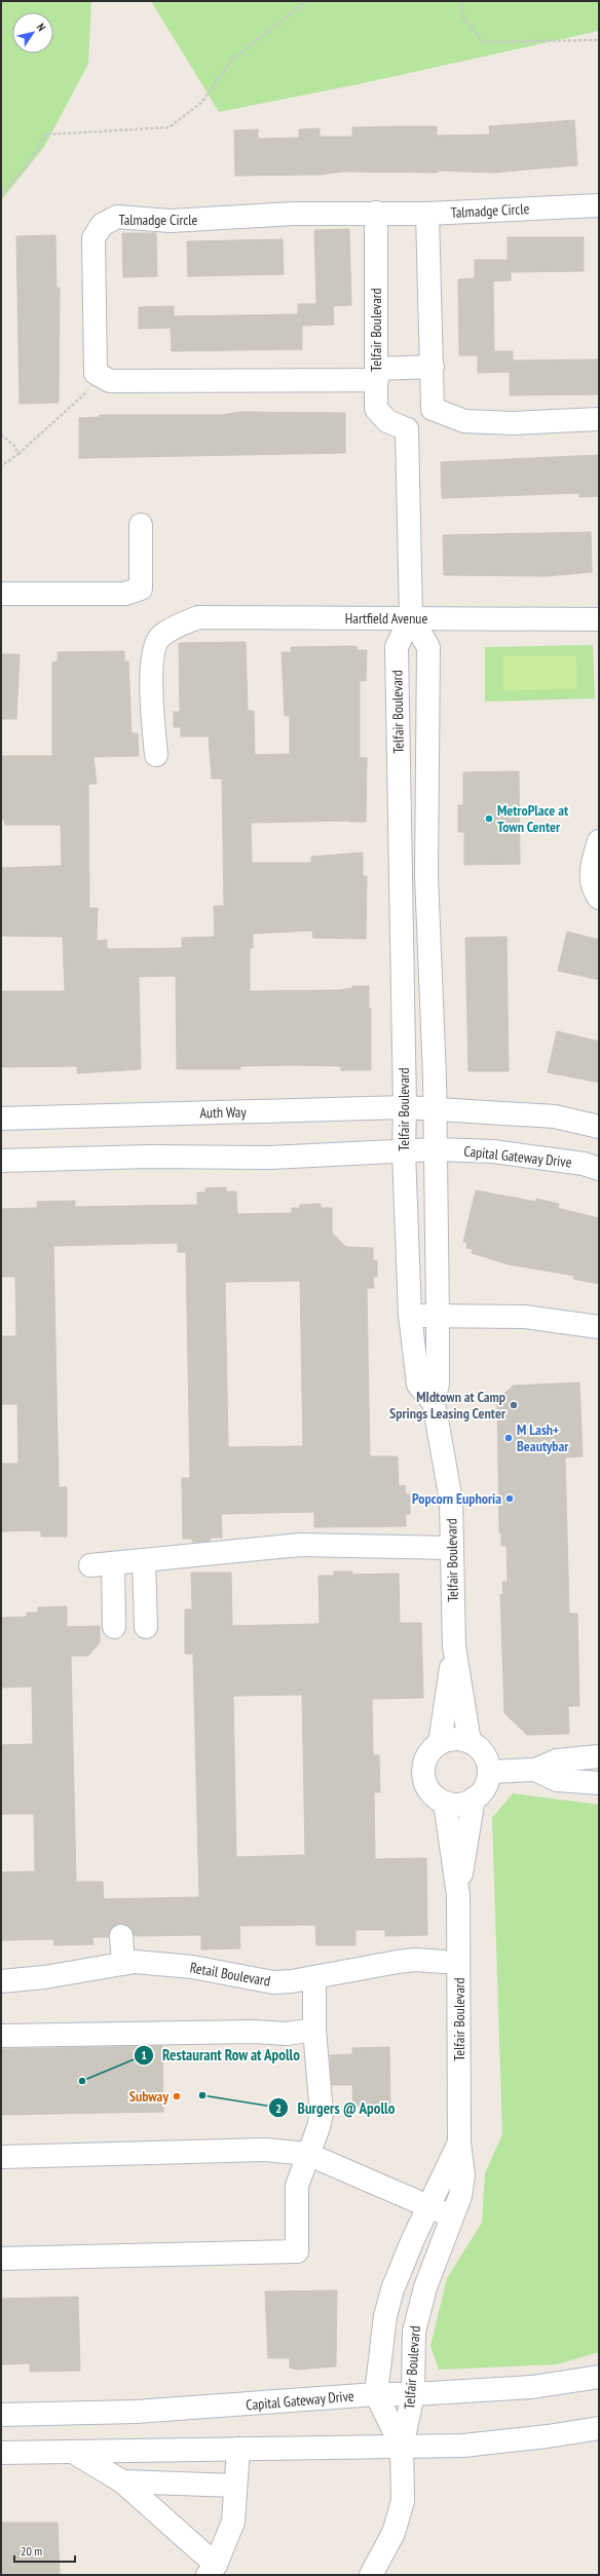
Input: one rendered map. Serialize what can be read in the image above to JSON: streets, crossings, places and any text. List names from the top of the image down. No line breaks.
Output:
{"streets":{"street":["Talmadge Circle","Telfair Boulevard","Hartfield Avenue","Auth Way","Capital Gateway Drive","Retail Boulevard"]},"crossings":[["Talmadge Circle","Telfair Boulevard"],["Telfair Boulevard","Hartfield Avenue"],["Telfair Boulevard","Auth Way"],["Telfair Boulevard","Capital Gateway Drive"],["Telfair Boulevard","Retail Boulevard"]],"places":["MetroPlace at Town Center","MIdtown at Camp Springs Leasing Center","M Lash+ Beautybar","Popcorn Euphoria","Restaurant Row at Apollo","Burgers @ Apollo","Subway"],"scale_bar":"20 m","north":"top right"}
